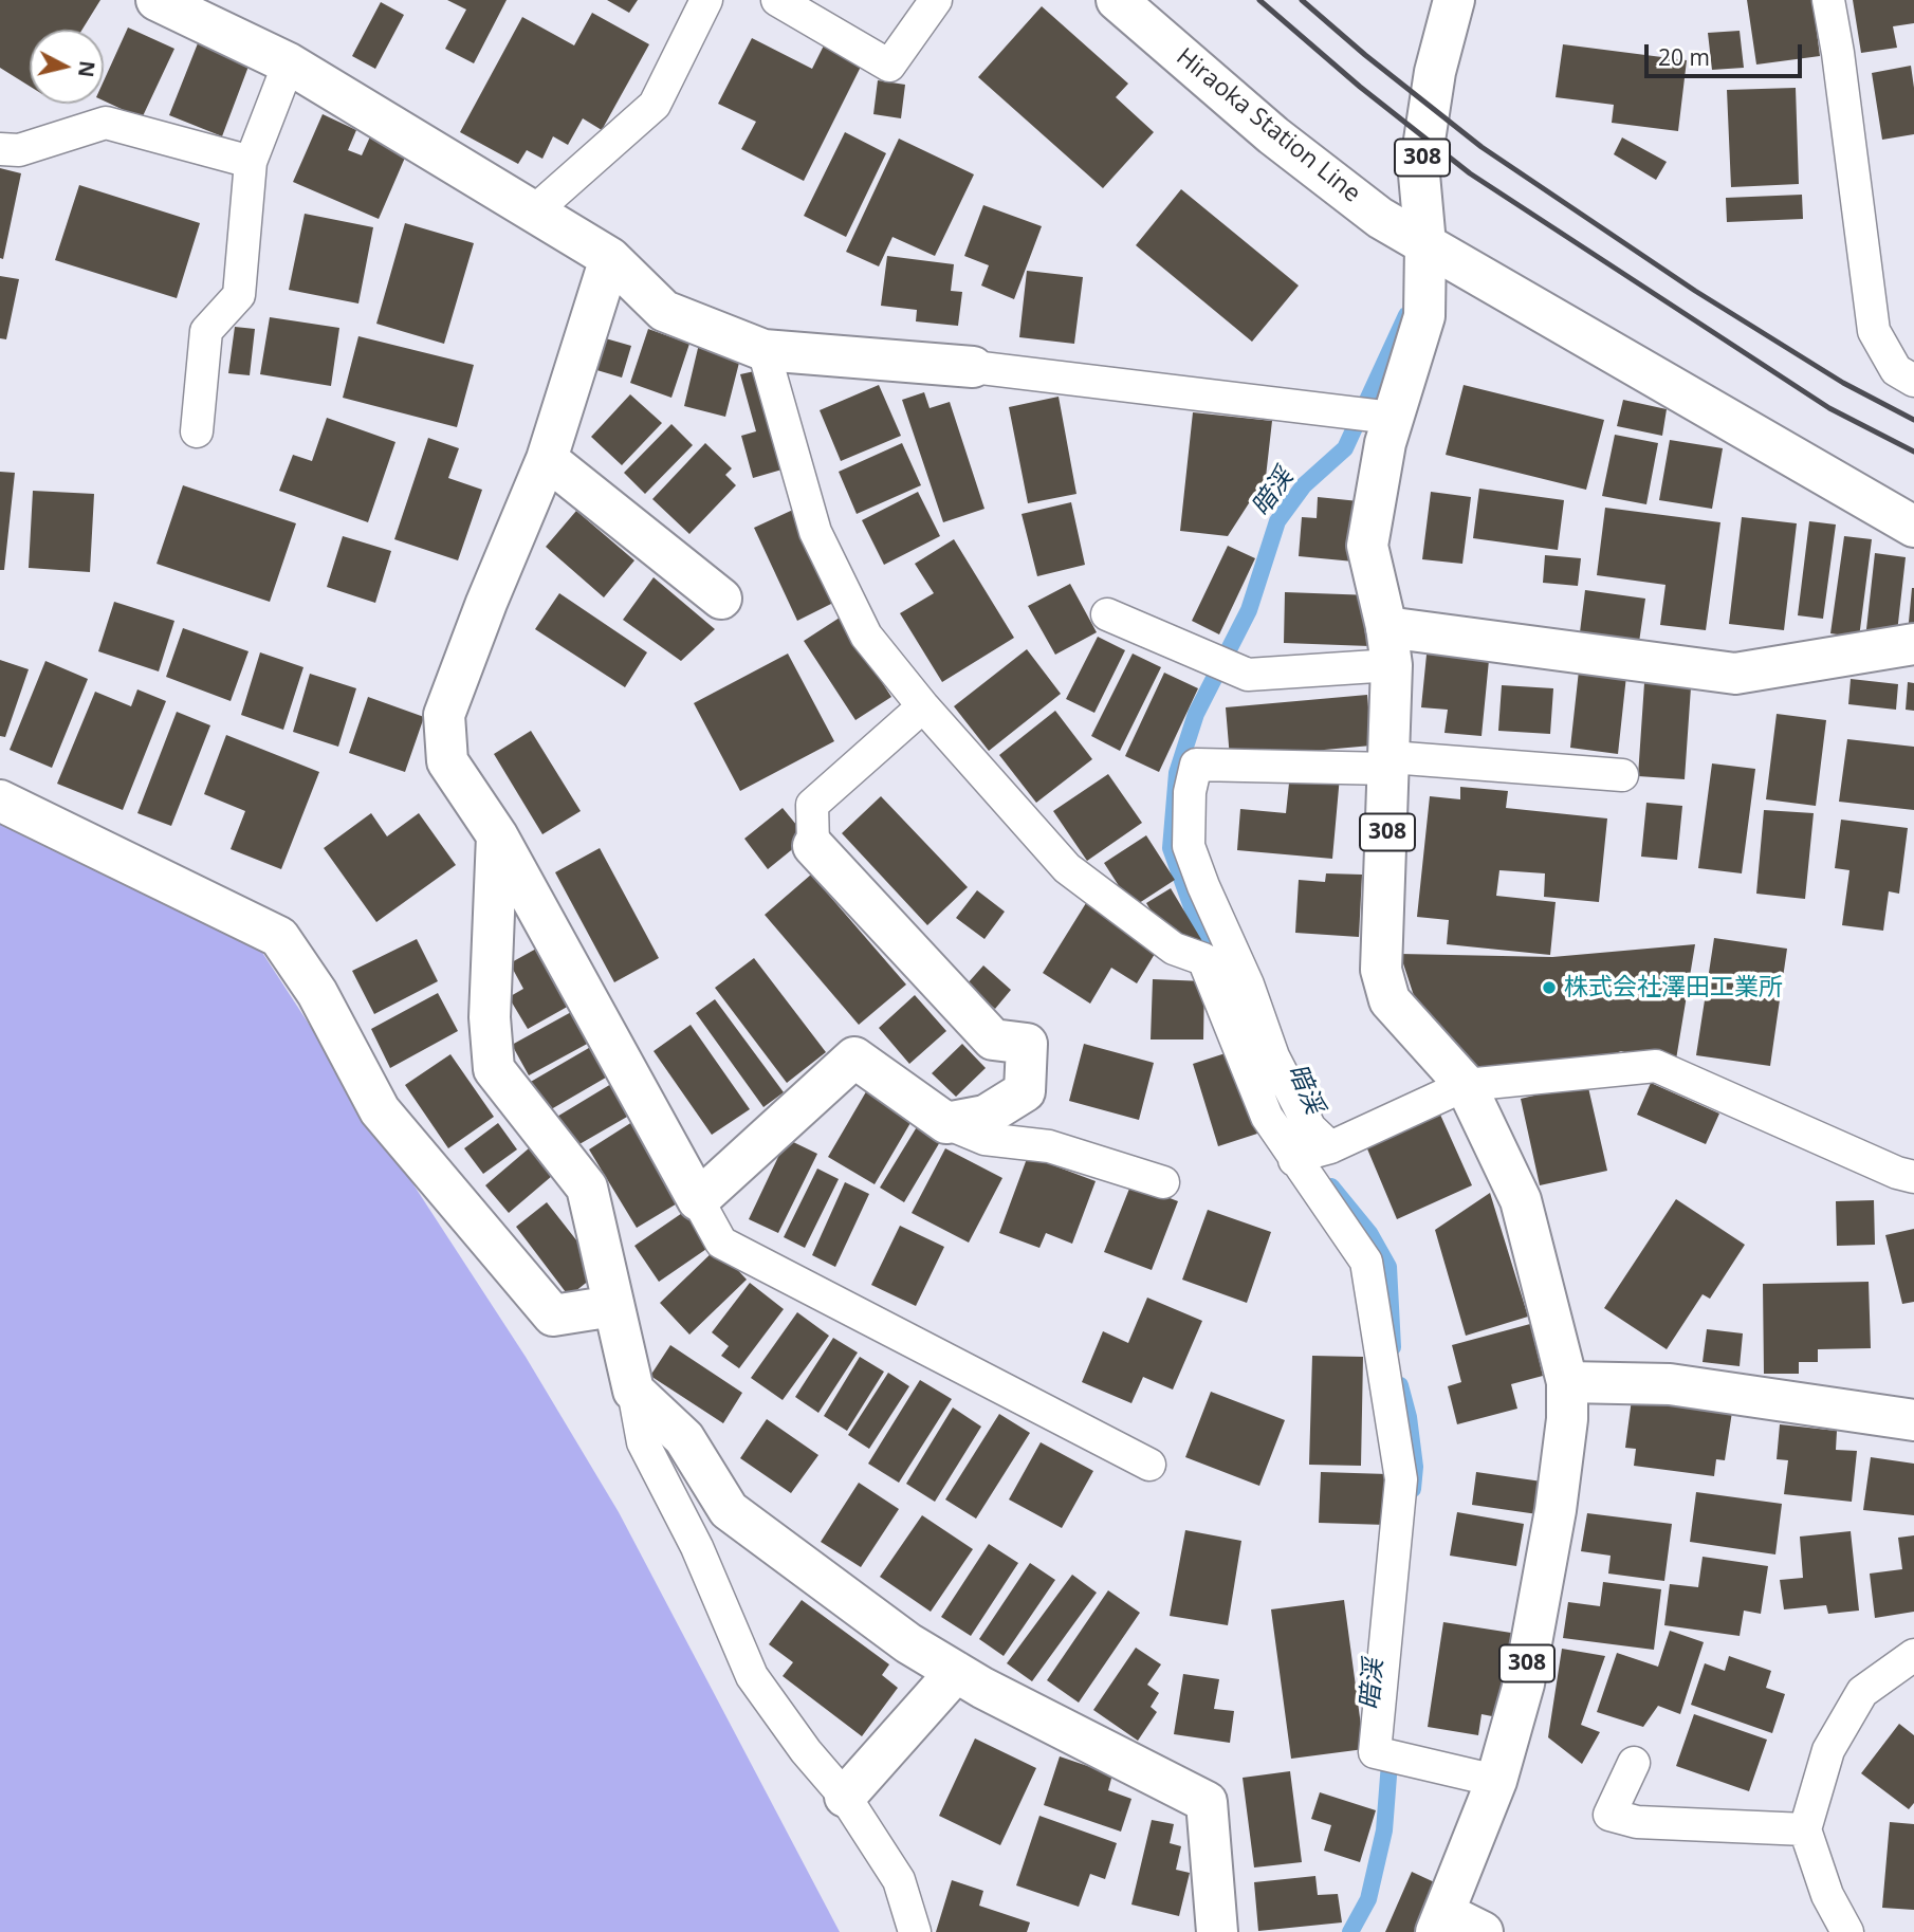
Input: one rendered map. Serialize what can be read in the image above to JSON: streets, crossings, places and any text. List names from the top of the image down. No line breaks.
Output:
{"streets":{"main road":["Hiraoka Station Line","308"]},"crossings":[["Hiraoka Station Line","308"]],"water":["暗渓"],"places":["株式会社澤田工業所"],"scale_bar":"20 m","north":"right"}
